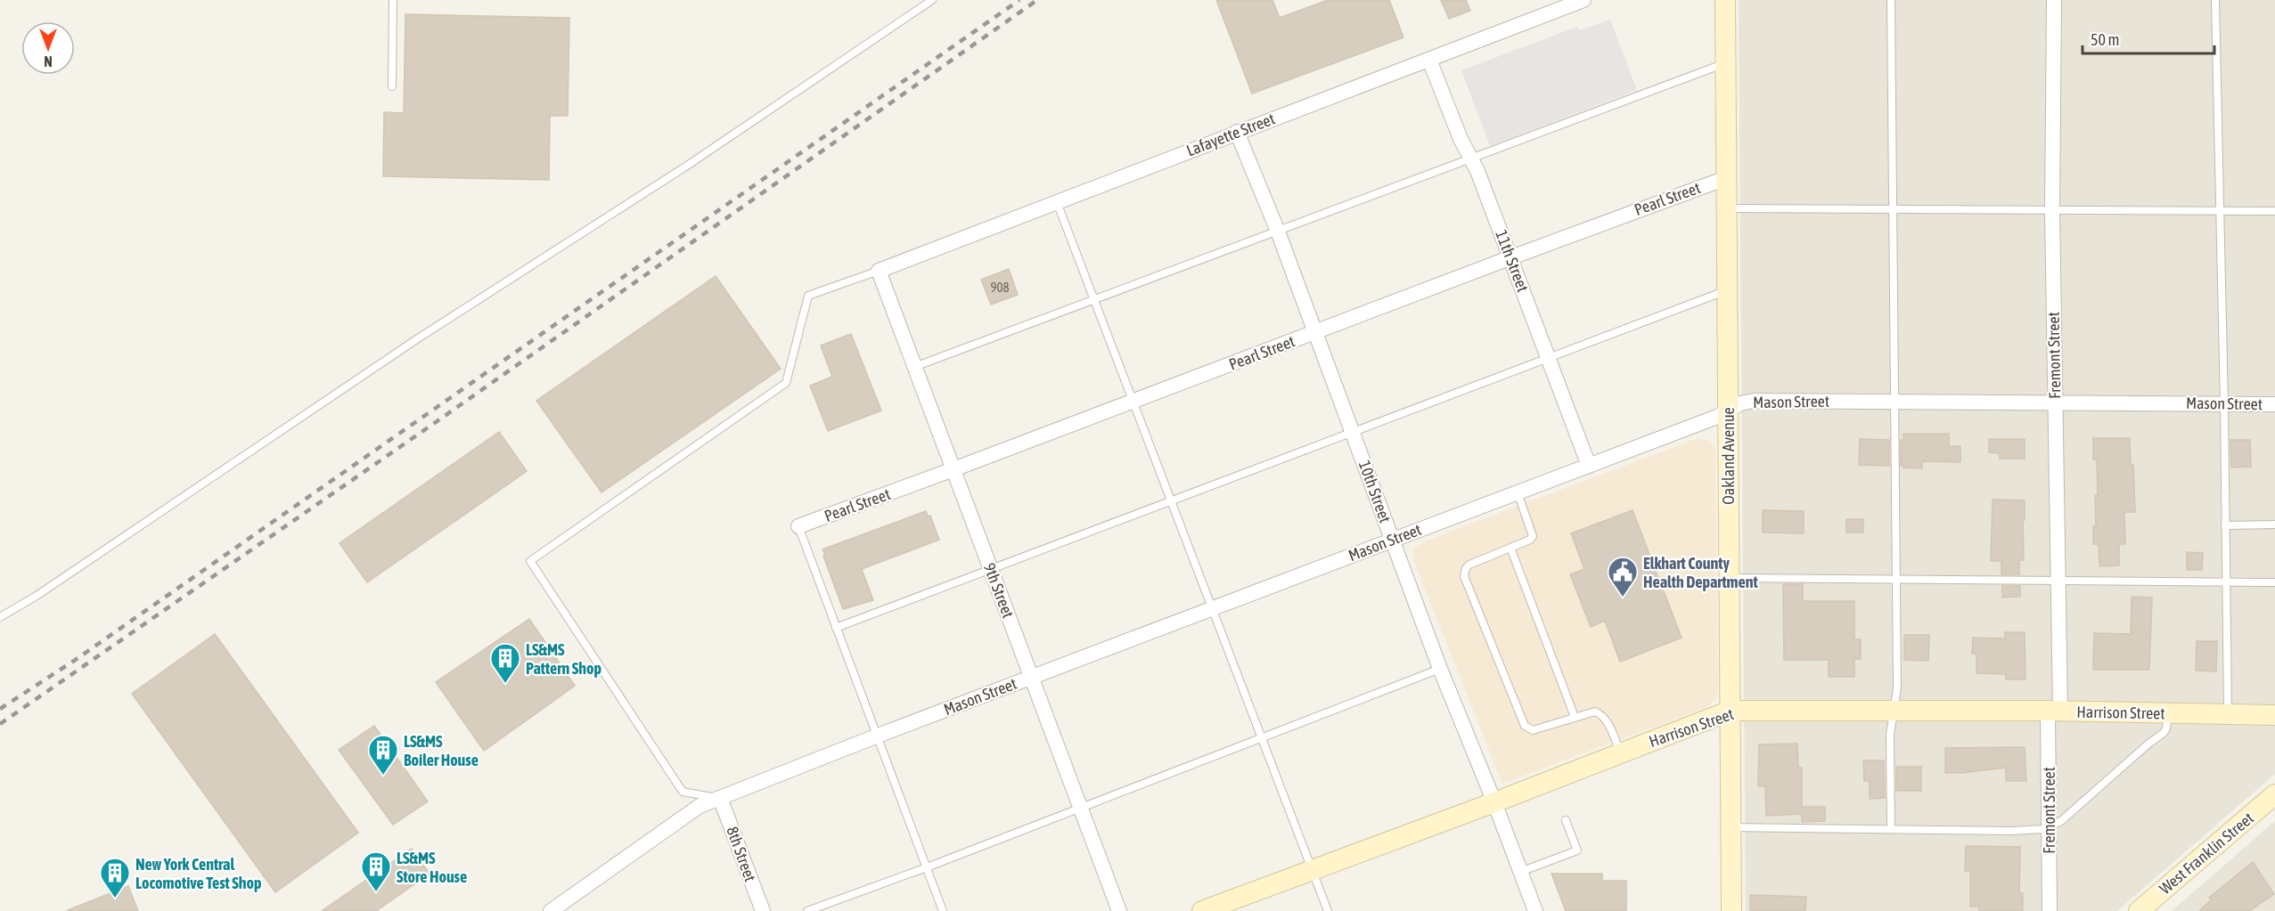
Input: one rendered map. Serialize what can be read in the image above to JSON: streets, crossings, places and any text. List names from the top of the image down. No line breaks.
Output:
{"streets":{"street":["Lafayette Street","Pearl Street","11th Street","Fremont Street","Mason Street","Oakland Avenue","10th Street","9th Street","Harrison Street","West Franklin Street","8th Street"]},"crossings":[["Lafayette Street","11th Street"],["Lafayette Street","10th Street"],["Lafayette Street","9th Street"],["Pearl Street","11th Street"],["Pearl Street","Oakland Avenue"],["Pearl Street","10th Street"],["Pearl Street","9th Street"],["11th Street","Mason Street"],["Fremont Street","Mason Street"],["Fremont Street","Harrison Street"],["Mason Street","Oakland Avenue"],["Mason Street","10th Street"],["Mason Street","9th Street"],["Mason Street","8th Street"],["Oakland Avenue","Harrison Street"],["10th Street","Harrison Street"]],"places":{"public building":["Elkhart County Health Department"],"building":["LS&MS Pattern Shop","LS&MS Boiler House","LS&MS Store House","New York Central Locomotive Test Shop"]},"house_numbers":["908"],"scale_bar":"50 m","north":"bottom"}
